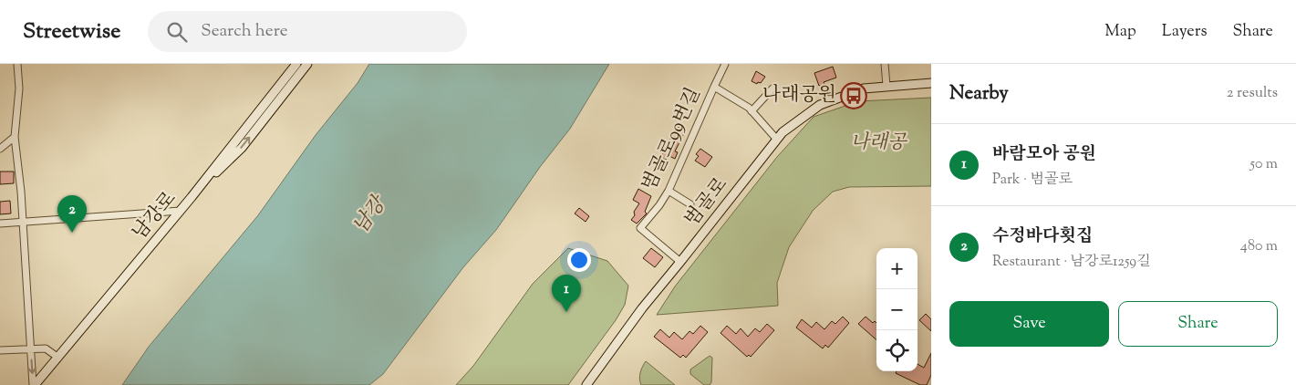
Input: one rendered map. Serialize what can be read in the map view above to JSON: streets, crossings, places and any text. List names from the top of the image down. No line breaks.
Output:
{"streets":{"street":["범골로99번길","범골로","남강로"]},"crossings":[["범골로99번길","범골로"]],"water":["남강"],"parks":["나래공"],"places":{"bus stop":["나래공원"]},"page":{"header":"Streetwise","search":"Search here","nav":["Map","Layers","Share"],"heading":["Nearby","2 results"],"list":[{"mark":"1","name":"바람모아 공원","note":"Park · 범골로","value":"50 m"},{"mark":"2","name":"수정바다횟집","note":"Restaurant · 남강로1259길","value":"480 m"}],"pins":["2","1"],"map_buttons":["+","−"],"buttons":["Save","Share"]}}
